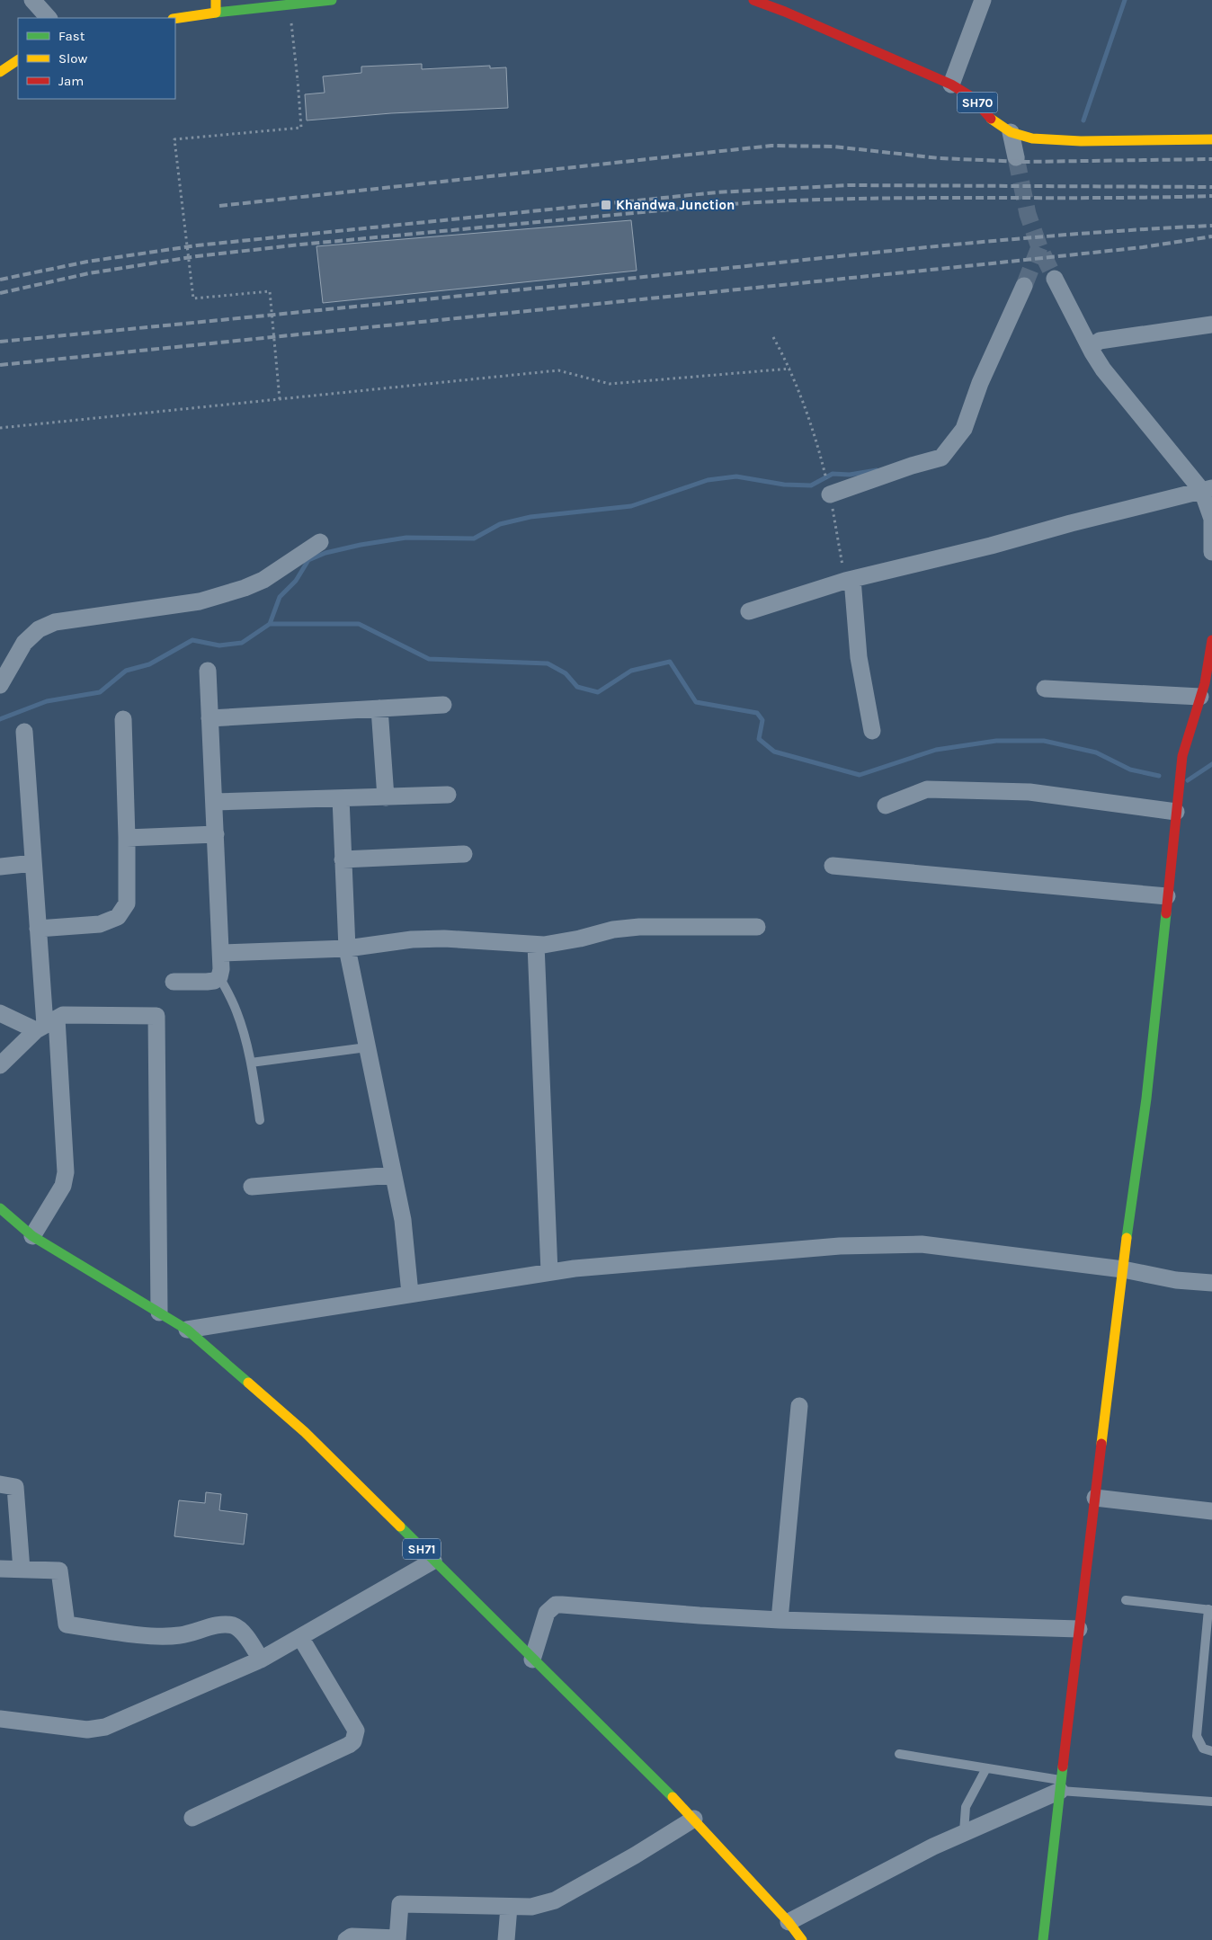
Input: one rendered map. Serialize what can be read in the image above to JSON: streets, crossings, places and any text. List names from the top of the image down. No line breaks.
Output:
{"streets":{"main road":["SH70","SH71"]},"places":{"transit":["Khandwa Junction"]},"legend":["Fast","Slow","Jam"]}
